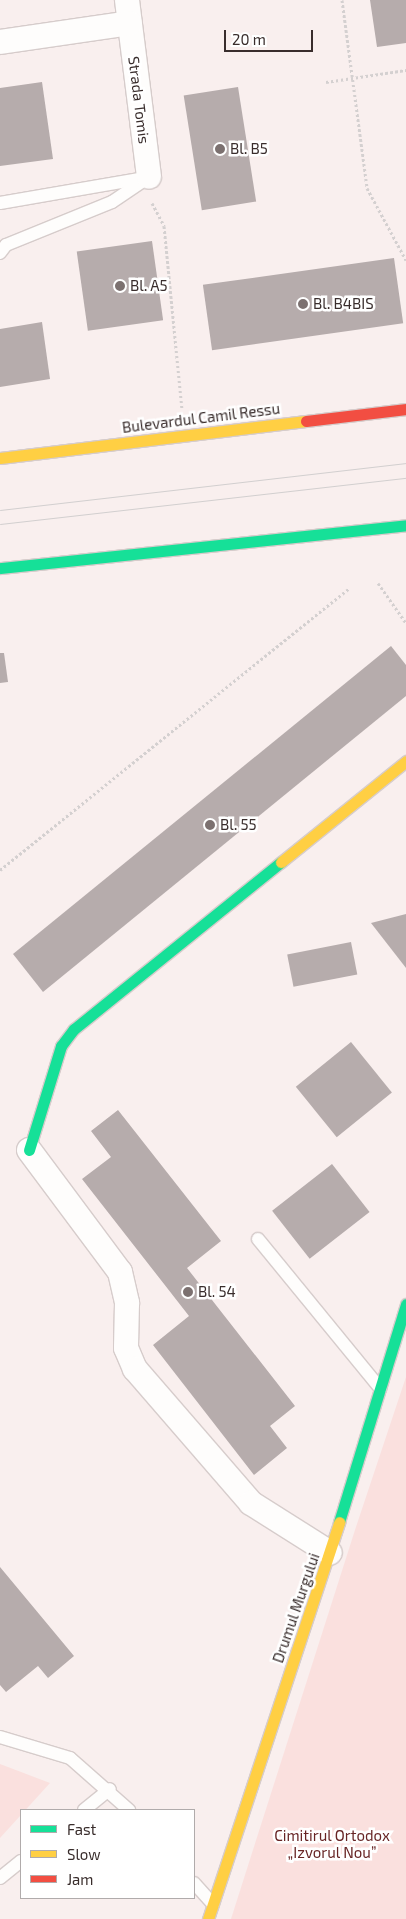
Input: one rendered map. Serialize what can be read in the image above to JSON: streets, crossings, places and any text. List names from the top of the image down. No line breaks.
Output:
{"streets":{"street":["Strada Tomis","Bulevardul Camil Ressu","Drumul Murgului"]},"parks":["Cimitirul Ortodox „Izvorul Nou”"],"places":["Bl. B5","Bl. A5","Bl. B4BIS","Bl. 55","Bl. 54"],"legend":["Fast","Slow","Jam"],"scale_bar":"20 m"}
